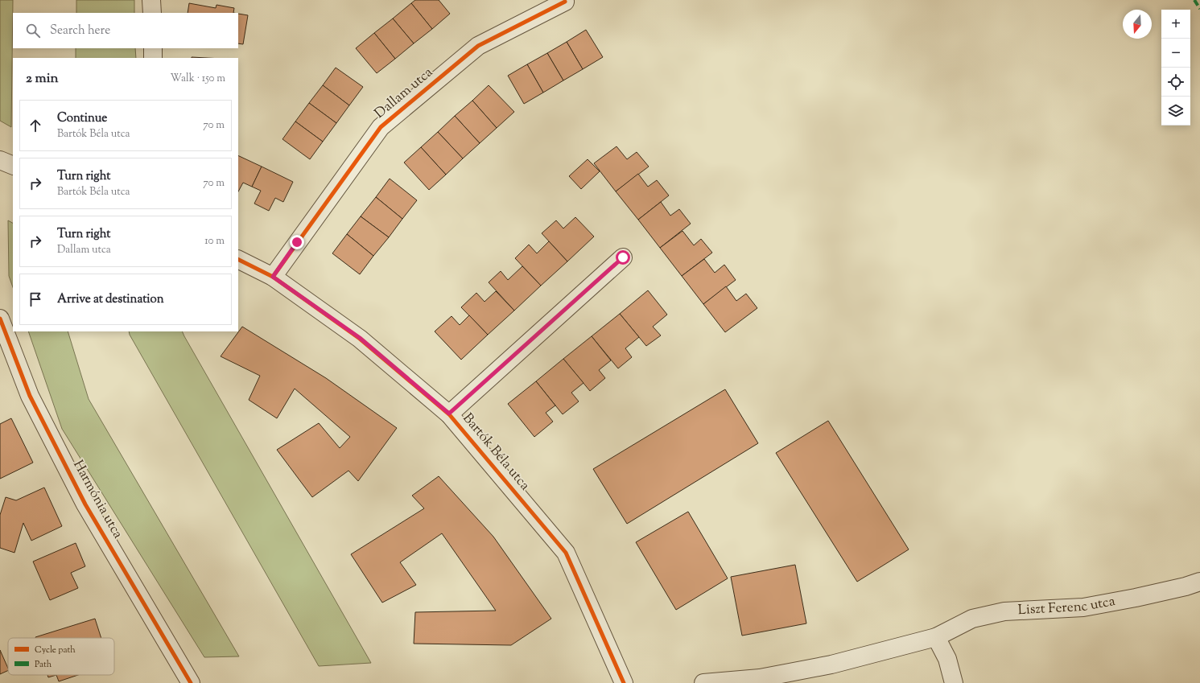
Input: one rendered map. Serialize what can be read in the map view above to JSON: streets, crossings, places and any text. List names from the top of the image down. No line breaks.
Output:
{"streets":{"street":["Dallam utca","Bartók Béla utca","Harmónia utca","Liszt Ferenc utca"]},"crossings":[["Dallam utca","Bartók Béla utca"]],"legend":["Cycle path","Path"],"north":"bottom","page":{"map_buttons":["+","−"],"search":"Search here","heading":["2 min","Walk · 150 m"],"list":[["Continue","Bartók Béla utca","70 m"],["Turn right","Bartók Béla utca","70 m"],["Turn right","Dallam utca","10 m"],"Arrive at destination"]}}
